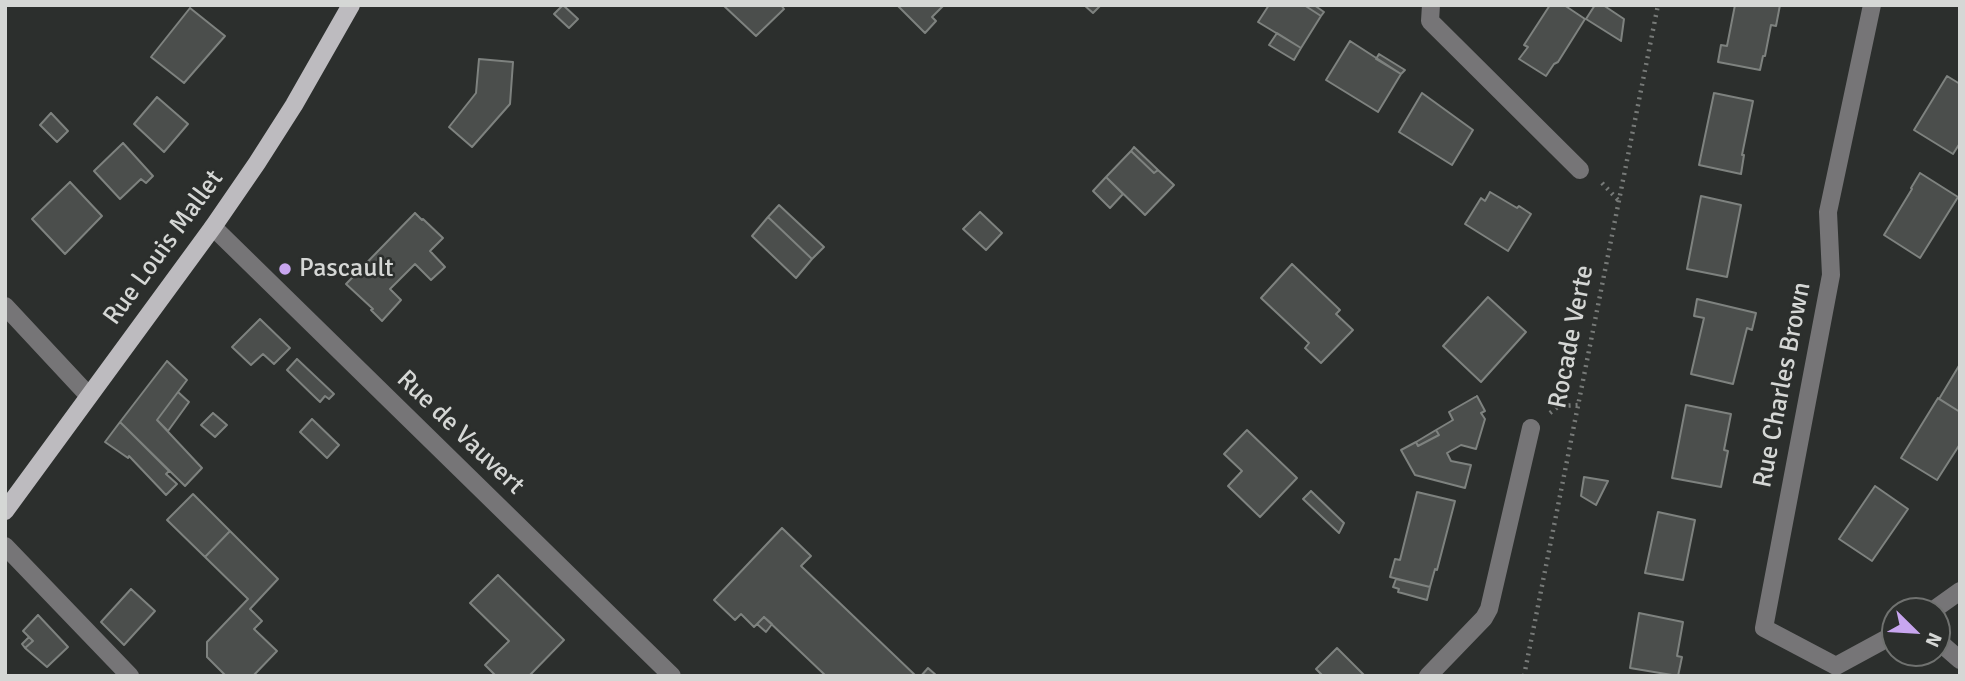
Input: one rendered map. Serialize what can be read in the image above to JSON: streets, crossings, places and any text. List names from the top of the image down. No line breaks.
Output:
{"streets":{"main road":["Rue Louis Mallet"],"street":["Rue Charles Brown","Rue de Vauvert"],"path":["Rocade Verte"]},"crossings":[["Rue Louis Mallet","Rue de Vauvert"]],"places":["Pascault"],"north":"bottom right"}
